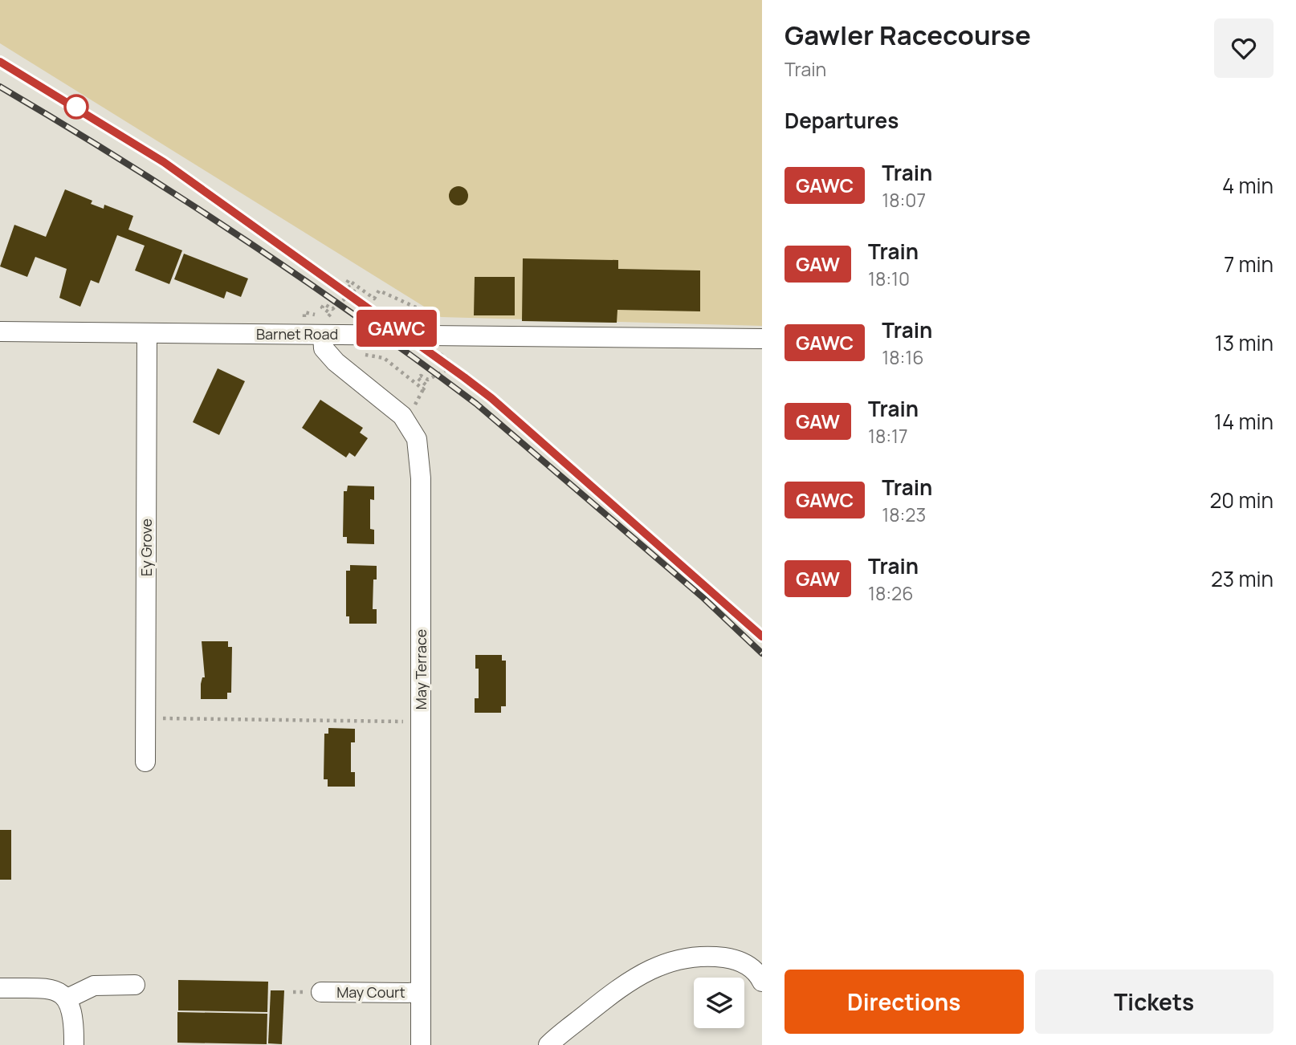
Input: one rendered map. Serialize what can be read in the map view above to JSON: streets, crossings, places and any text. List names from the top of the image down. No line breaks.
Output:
{"streets":{"street":["Barnet Road","Ey Grove","May Terrace","May Court"]},"crossings":[["Barnet Road","Ey Grove"],["Barnet Road","May Terrace"],["May Terrace","May Court"]],"page":{"on_map":"GAWC","heading":[["Gawler Racecourse","Train"],"Departures"],"list":[{"mark":"GAWC","name":"Train","note":"18:07","value":"4 min"},{"mark":"GAW","name":"Train","note":"18:10","value":"7 min"},{"mark":"GAWC","name":"Train","note":"18:16","value":"13 min"},{"mark":"GAW","name":"Train","note":"18:17","value":"14 min"},{"mark":"GAWC","name":"Train","note":"18:23","value":"20 min"},{"mark":"GAW","name":"Train","note":"18:26","value":"23 min"}],"buttons":["Directions","Tickets"]}}
